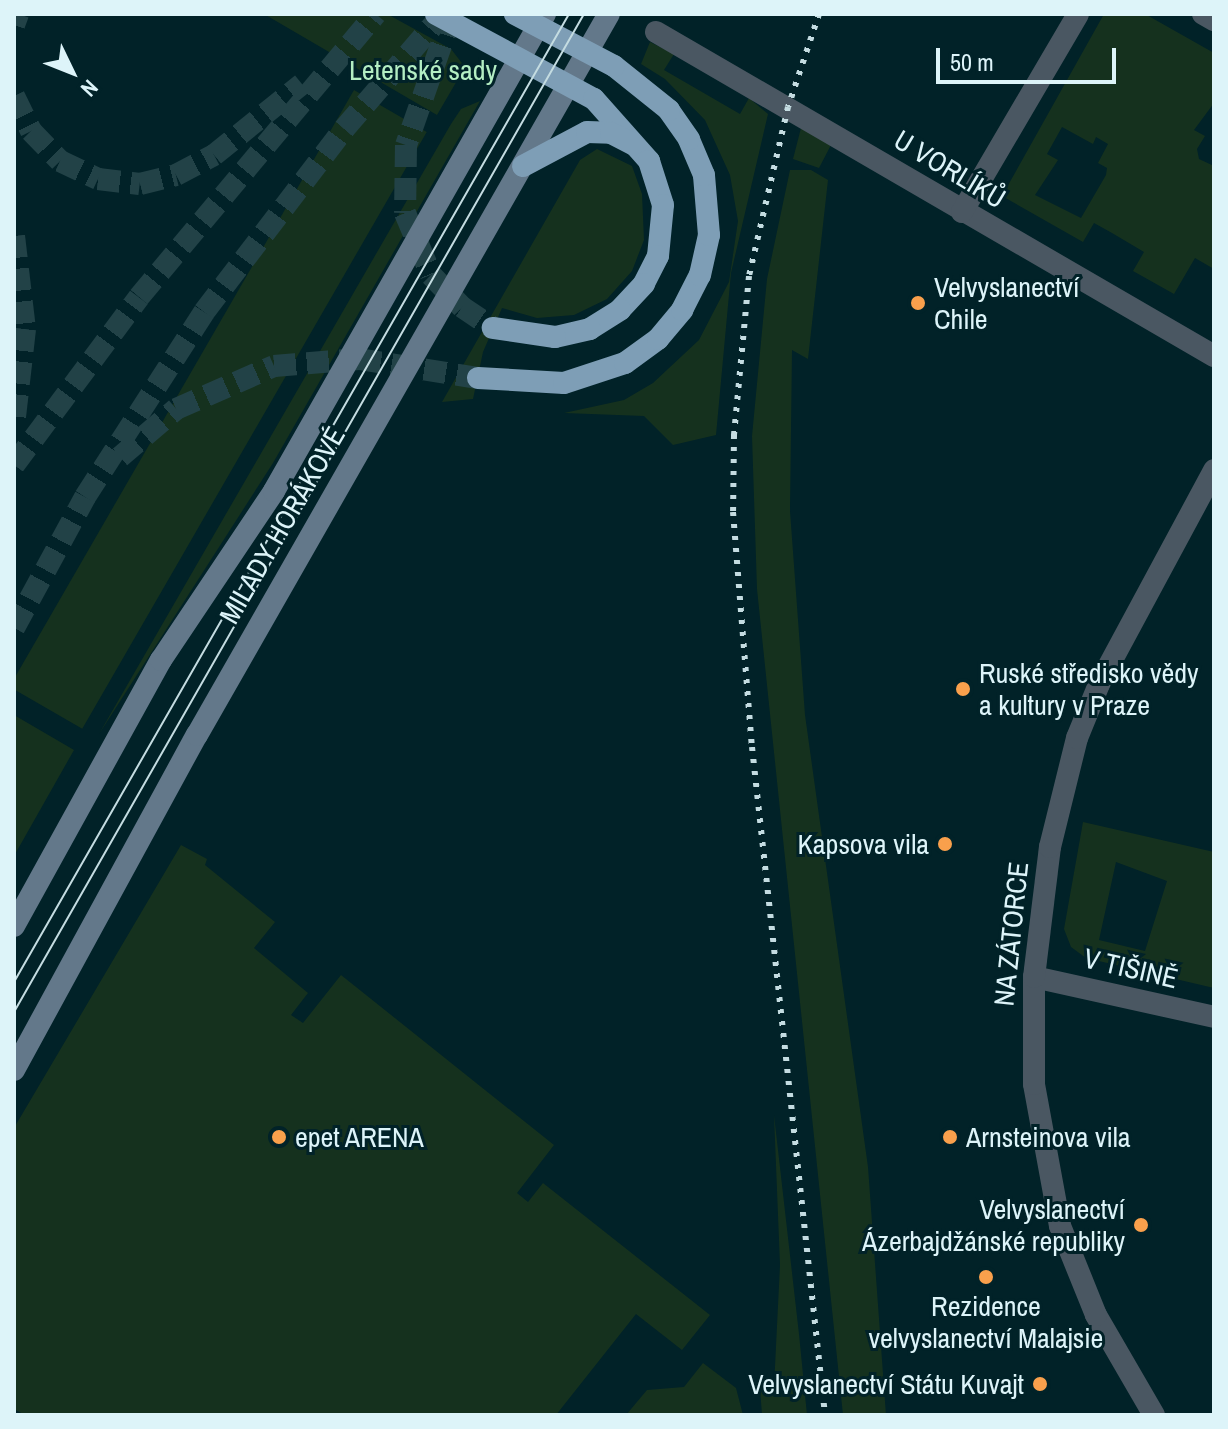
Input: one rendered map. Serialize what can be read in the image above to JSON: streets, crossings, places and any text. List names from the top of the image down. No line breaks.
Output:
{"streets":{"main road":["MILADY HORÁKOVÉ"],"street":["U VORLÍKŮ","NA ZÁTORCE","V TIŠINĚ"]},"crossings":[["NA ZÁTORCE","V TIŠINĚ"]],"parks":["Letenské sady"],"places":["Velvyslanectví Chile","Ruské středisko vědy a kultury v Praze","Kapsova vila","epet ARENA","Arnsteinova vila","Velvyslanectví Ázerbajdžánské republiky","Rezidence velvyslanectví Malajsie","Velvyslanectví Státu Kuvajt"],"scale_bar":"50 m","north":"bottom right"}
